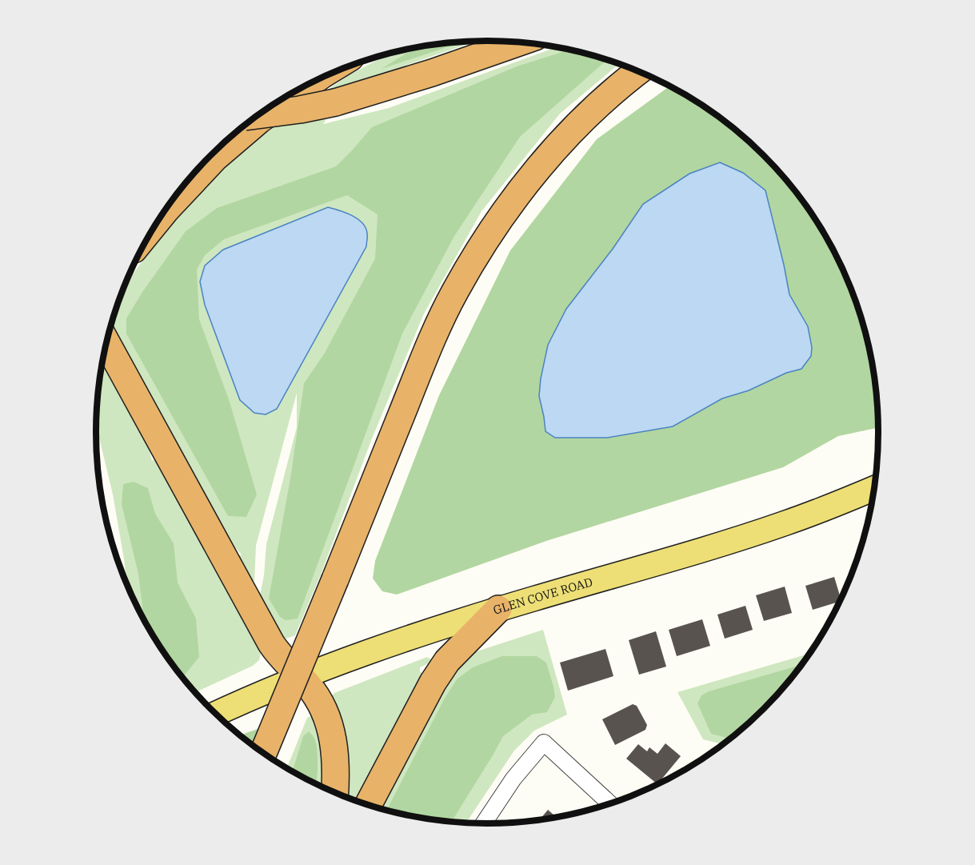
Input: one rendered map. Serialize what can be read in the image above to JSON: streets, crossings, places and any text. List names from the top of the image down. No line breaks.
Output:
{"streets":{"main road":["GLEN COVE ROAD"]}}
